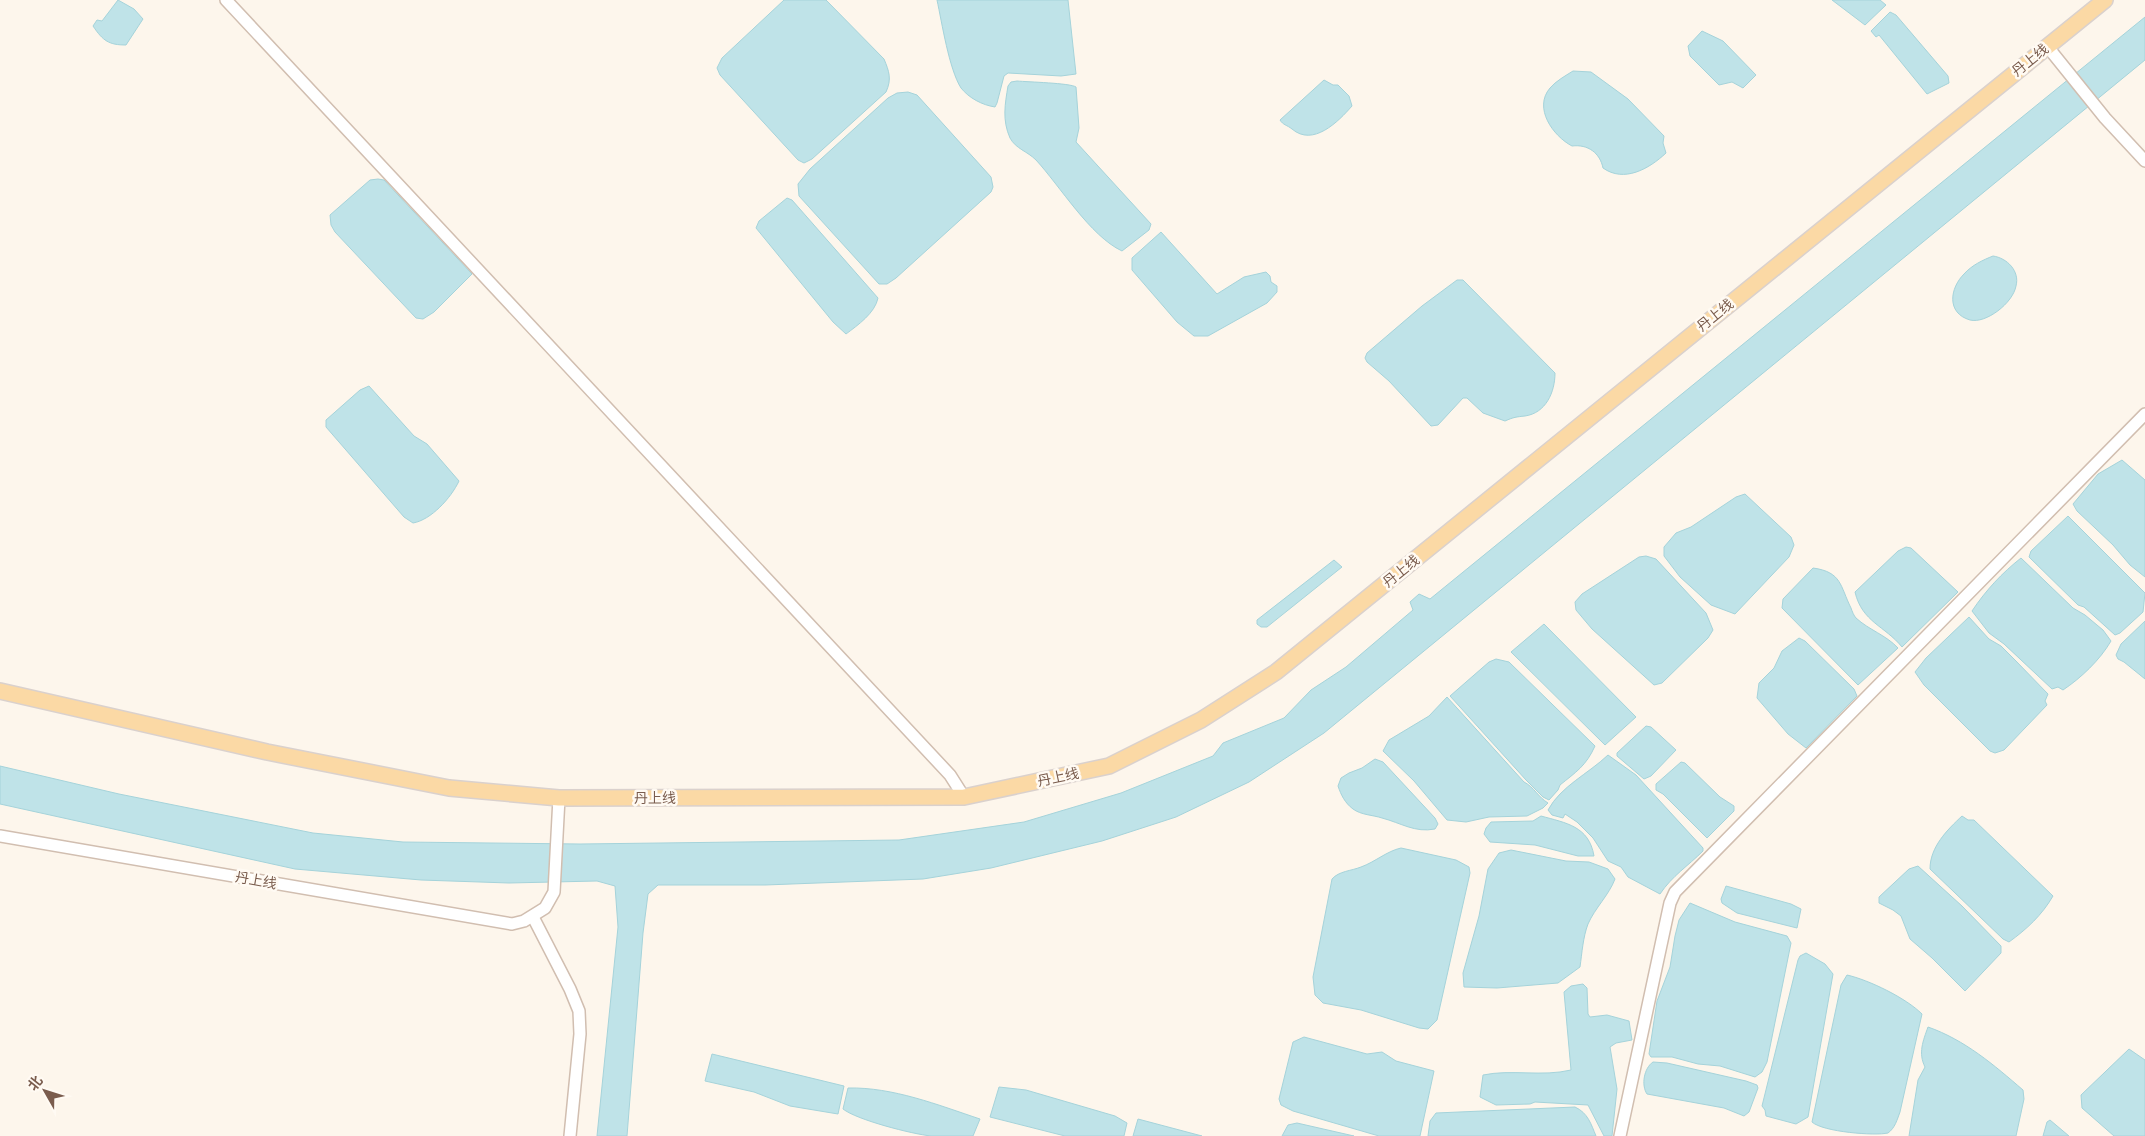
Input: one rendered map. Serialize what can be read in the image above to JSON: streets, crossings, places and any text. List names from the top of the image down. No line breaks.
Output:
{"streets":{"main road":["丹上线"]},"north":"top left"}
